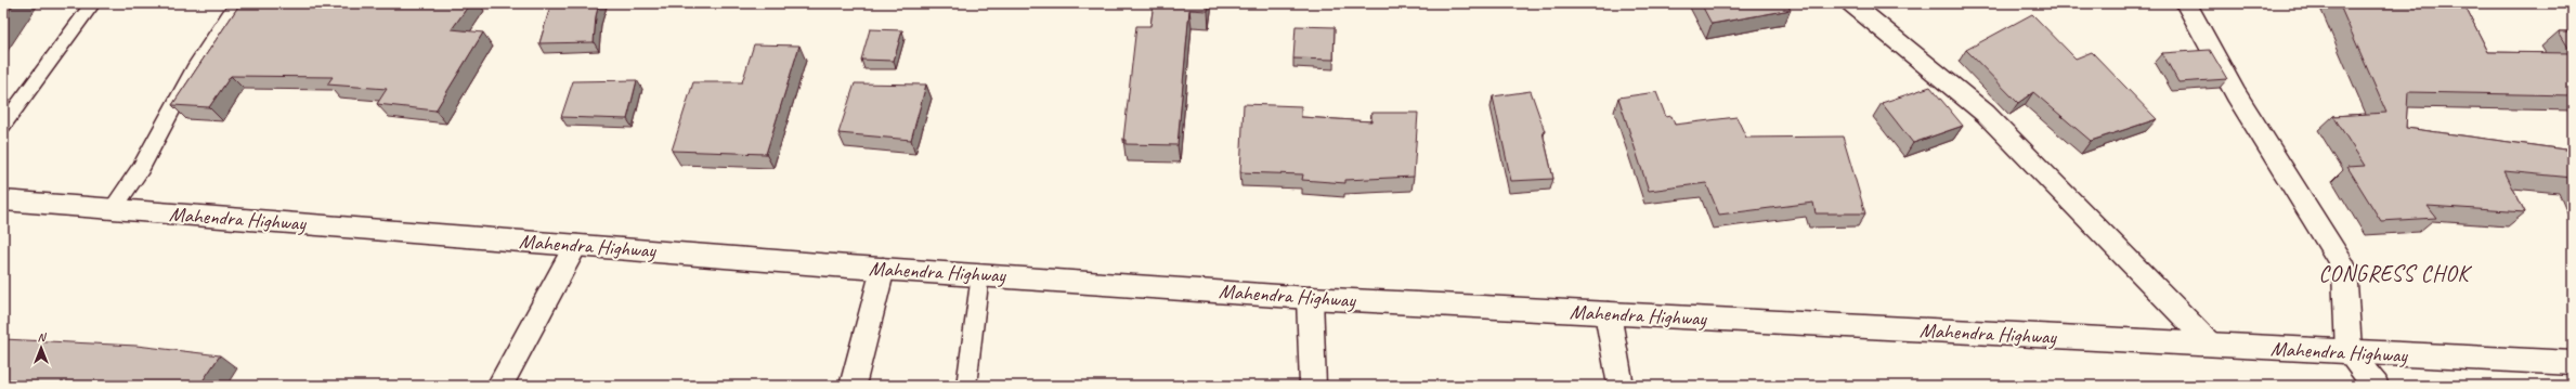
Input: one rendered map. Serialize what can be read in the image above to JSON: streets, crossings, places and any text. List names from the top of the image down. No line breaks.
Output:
{"streets":{"main road":["Mahendra Highway"]},"districts":["CONGRESS CHOK"],"north":"top"}
